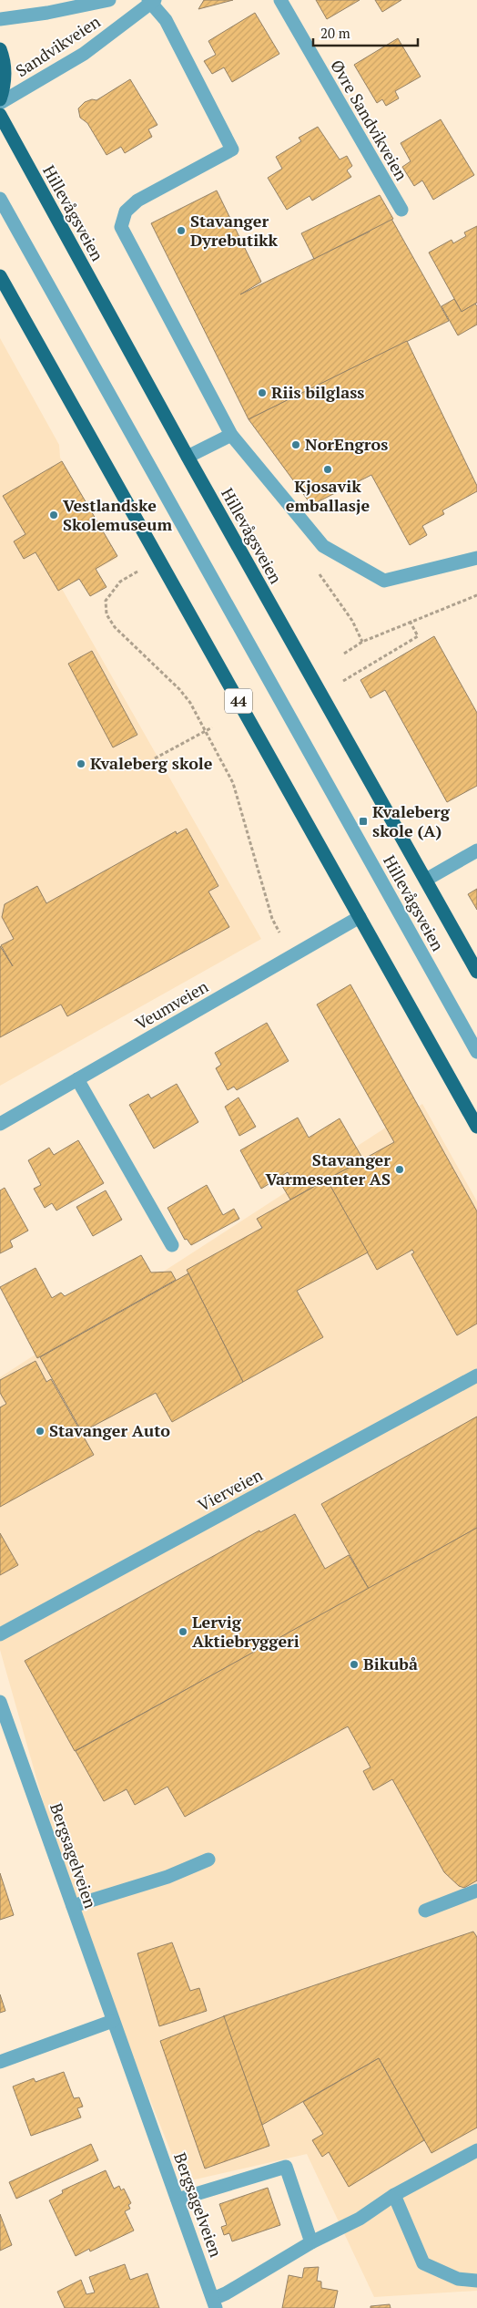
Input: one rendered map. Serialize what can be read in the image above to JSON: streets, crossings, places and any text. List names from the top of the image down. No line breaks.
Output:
{"streets":{"main road":["Hillevågsveien","44"],"street":["Sandvikveien","Øvre Sandvikveien","Veumveien","Vierveien","Bergsagelveien"]},"crossings":[["44","Veumveien"]],"places":{"other":["Stavanger Dyrebutikk","Riis bilglass","NorEngros","Kjosavik emballasje","Vestlandske Skolemuseum","Kvaleberg skole","Stavanger Varmesenter AS","Stavanger Auto","Lervig Aktiebryggeri","Bikubå"],"transit":["Kvaleberg skole (A)"]},"scale_bar":"20 m"}
